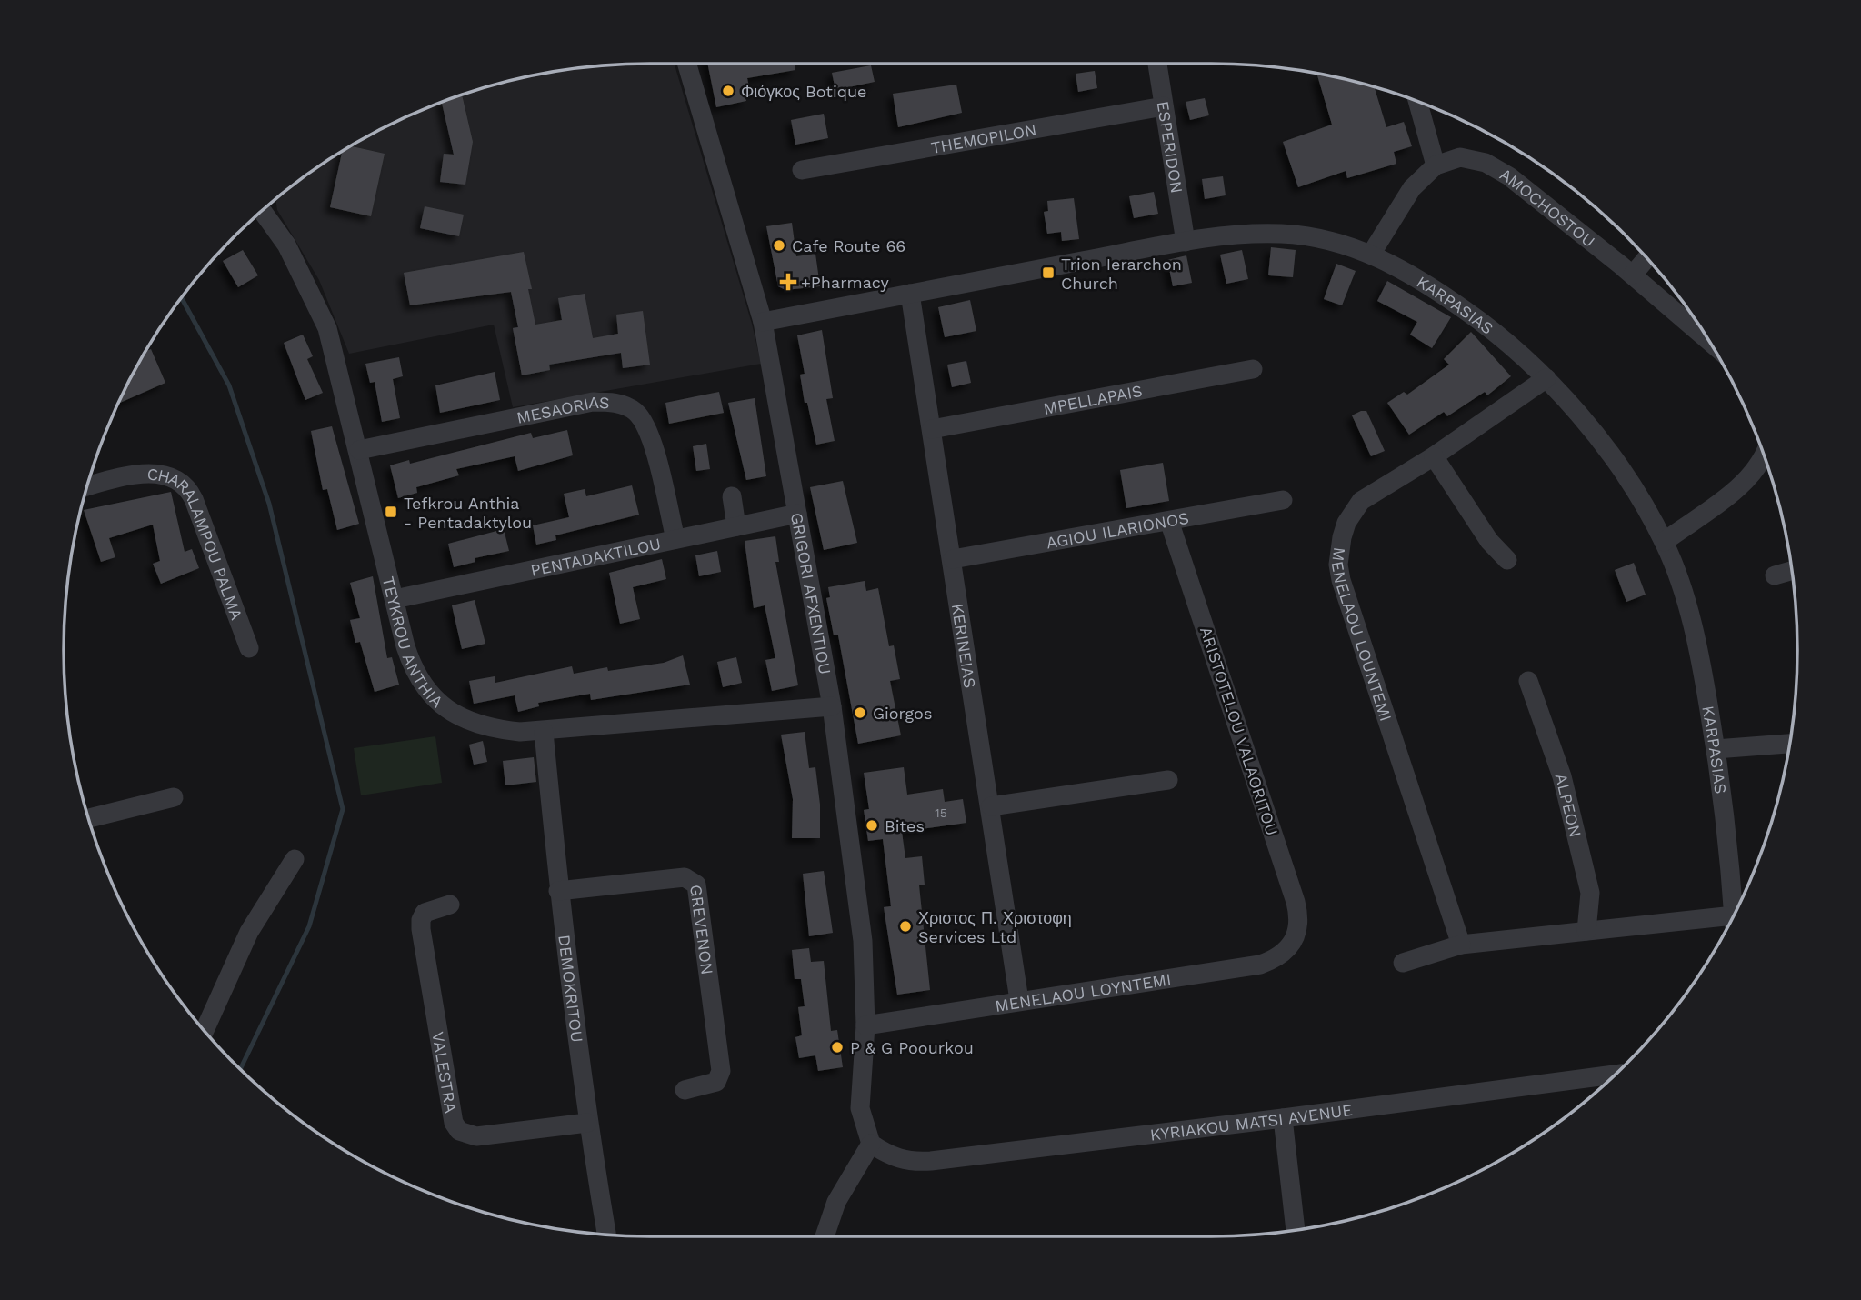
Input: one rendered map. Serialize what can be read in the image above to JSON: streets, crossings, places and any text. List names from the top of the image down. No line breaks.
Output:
{"streets":{"street":["THEMOPILON","ESPERIDON","AMOCHOSTOU","KARPASIAS","MPELLAPAIS","MESAORIAS","AGIOU ILARIONOS","CHARALAMPOU PALMA","PENTADAKTILOU","GRIGORI AFXENTIOU","MENELAOU LOUNTEMI","TEYKROU ANTHIA","KERINEIAS","ARISTOTELOU VALAORITOU","ALPEON","GREVENON","DEMOKRITOU","MENELAOU LOYNTEMI","VALESTRA","KYRIAKOU MATSI AVENUE"]},"crossings":[["THEMOPILON","ESPERIDON"],["ESPERIDON","KARPASIAS"],["KARPASIAS","GRIGORI AFXENTIOU"],["KARPASIAS","MENELAOU LOUNTEMI"],["KARPASIAS","KERINEIAS"],["MPELLAPAIS","KERINEIAS"],["MESAORIAS","PENTADAKTILOU"],["MESAORIAS","TEYKROU ANTHIA"],["AGIOU ILARIONOS","KERINEIAS"],["AGIOU ILARIONOS","ARISTOTELOU VALAORITOU"],["PENTADAKTILOU","GRIGORI AFXENTIOU"],["PENTADAKTILOU","TEYKROU ANTHIA"],["GRIGORI AFXENTIOU","TEYKROU ANTHIA"],["GRIGORI AFXENTIOU","MENELAOU LOYNTEMI"],["GRIGORI AFXENTIOU","KYRIAKOU MATSI AVENUE"],["TEYKROU ANTHIA","DEMOKRITOU"],["KERINEIAS","MENELAOU LOYNTEMI"],["ARISTOTELOU VALAORITOU","MENELAOU LOYNTEMI"],["GREVENON","DEMOKRITOU"],["DEMOKRITOU","VALESTRA"]],"places":{"other":["Φιόγκος Botique","Cafe Route 66","Giorgos","Bites","Χριστος Π. Χριστοφη Services Ltd","P & G Poourkou"],"transit":["Trion Ierarchon Church","Tefkrou Anthia - Pentadaktylou"],"health":["+Pharmacy"]},"house_numbers":["15"]}
